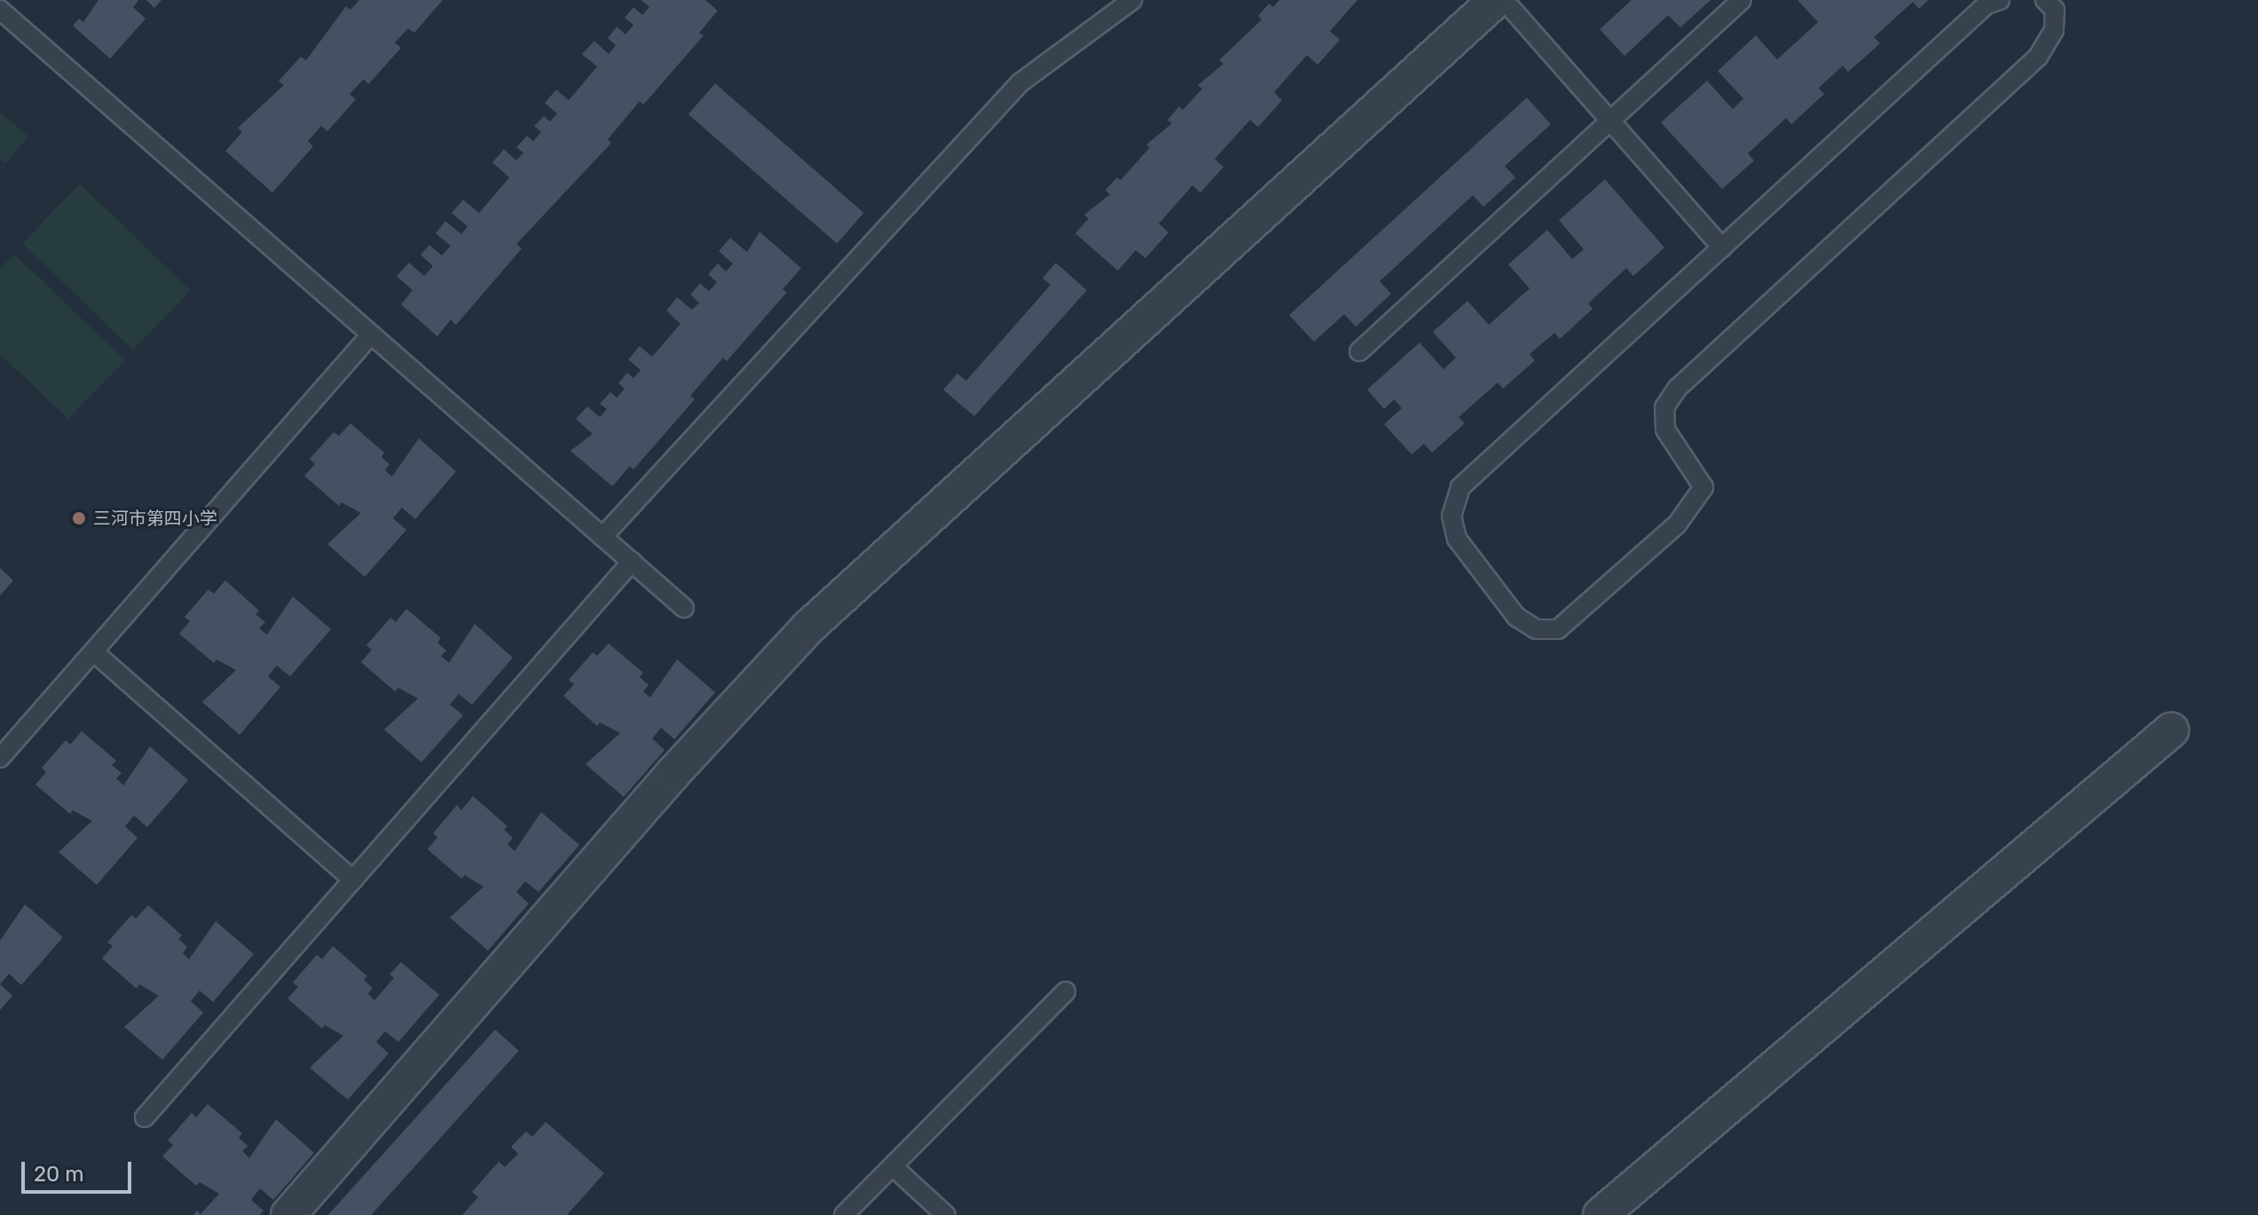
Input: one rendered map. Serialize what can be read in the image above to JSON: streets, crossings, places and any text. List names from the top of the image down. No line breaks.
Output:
{"places":["三河市第四小学"],"scale_bar":"20 m"}
